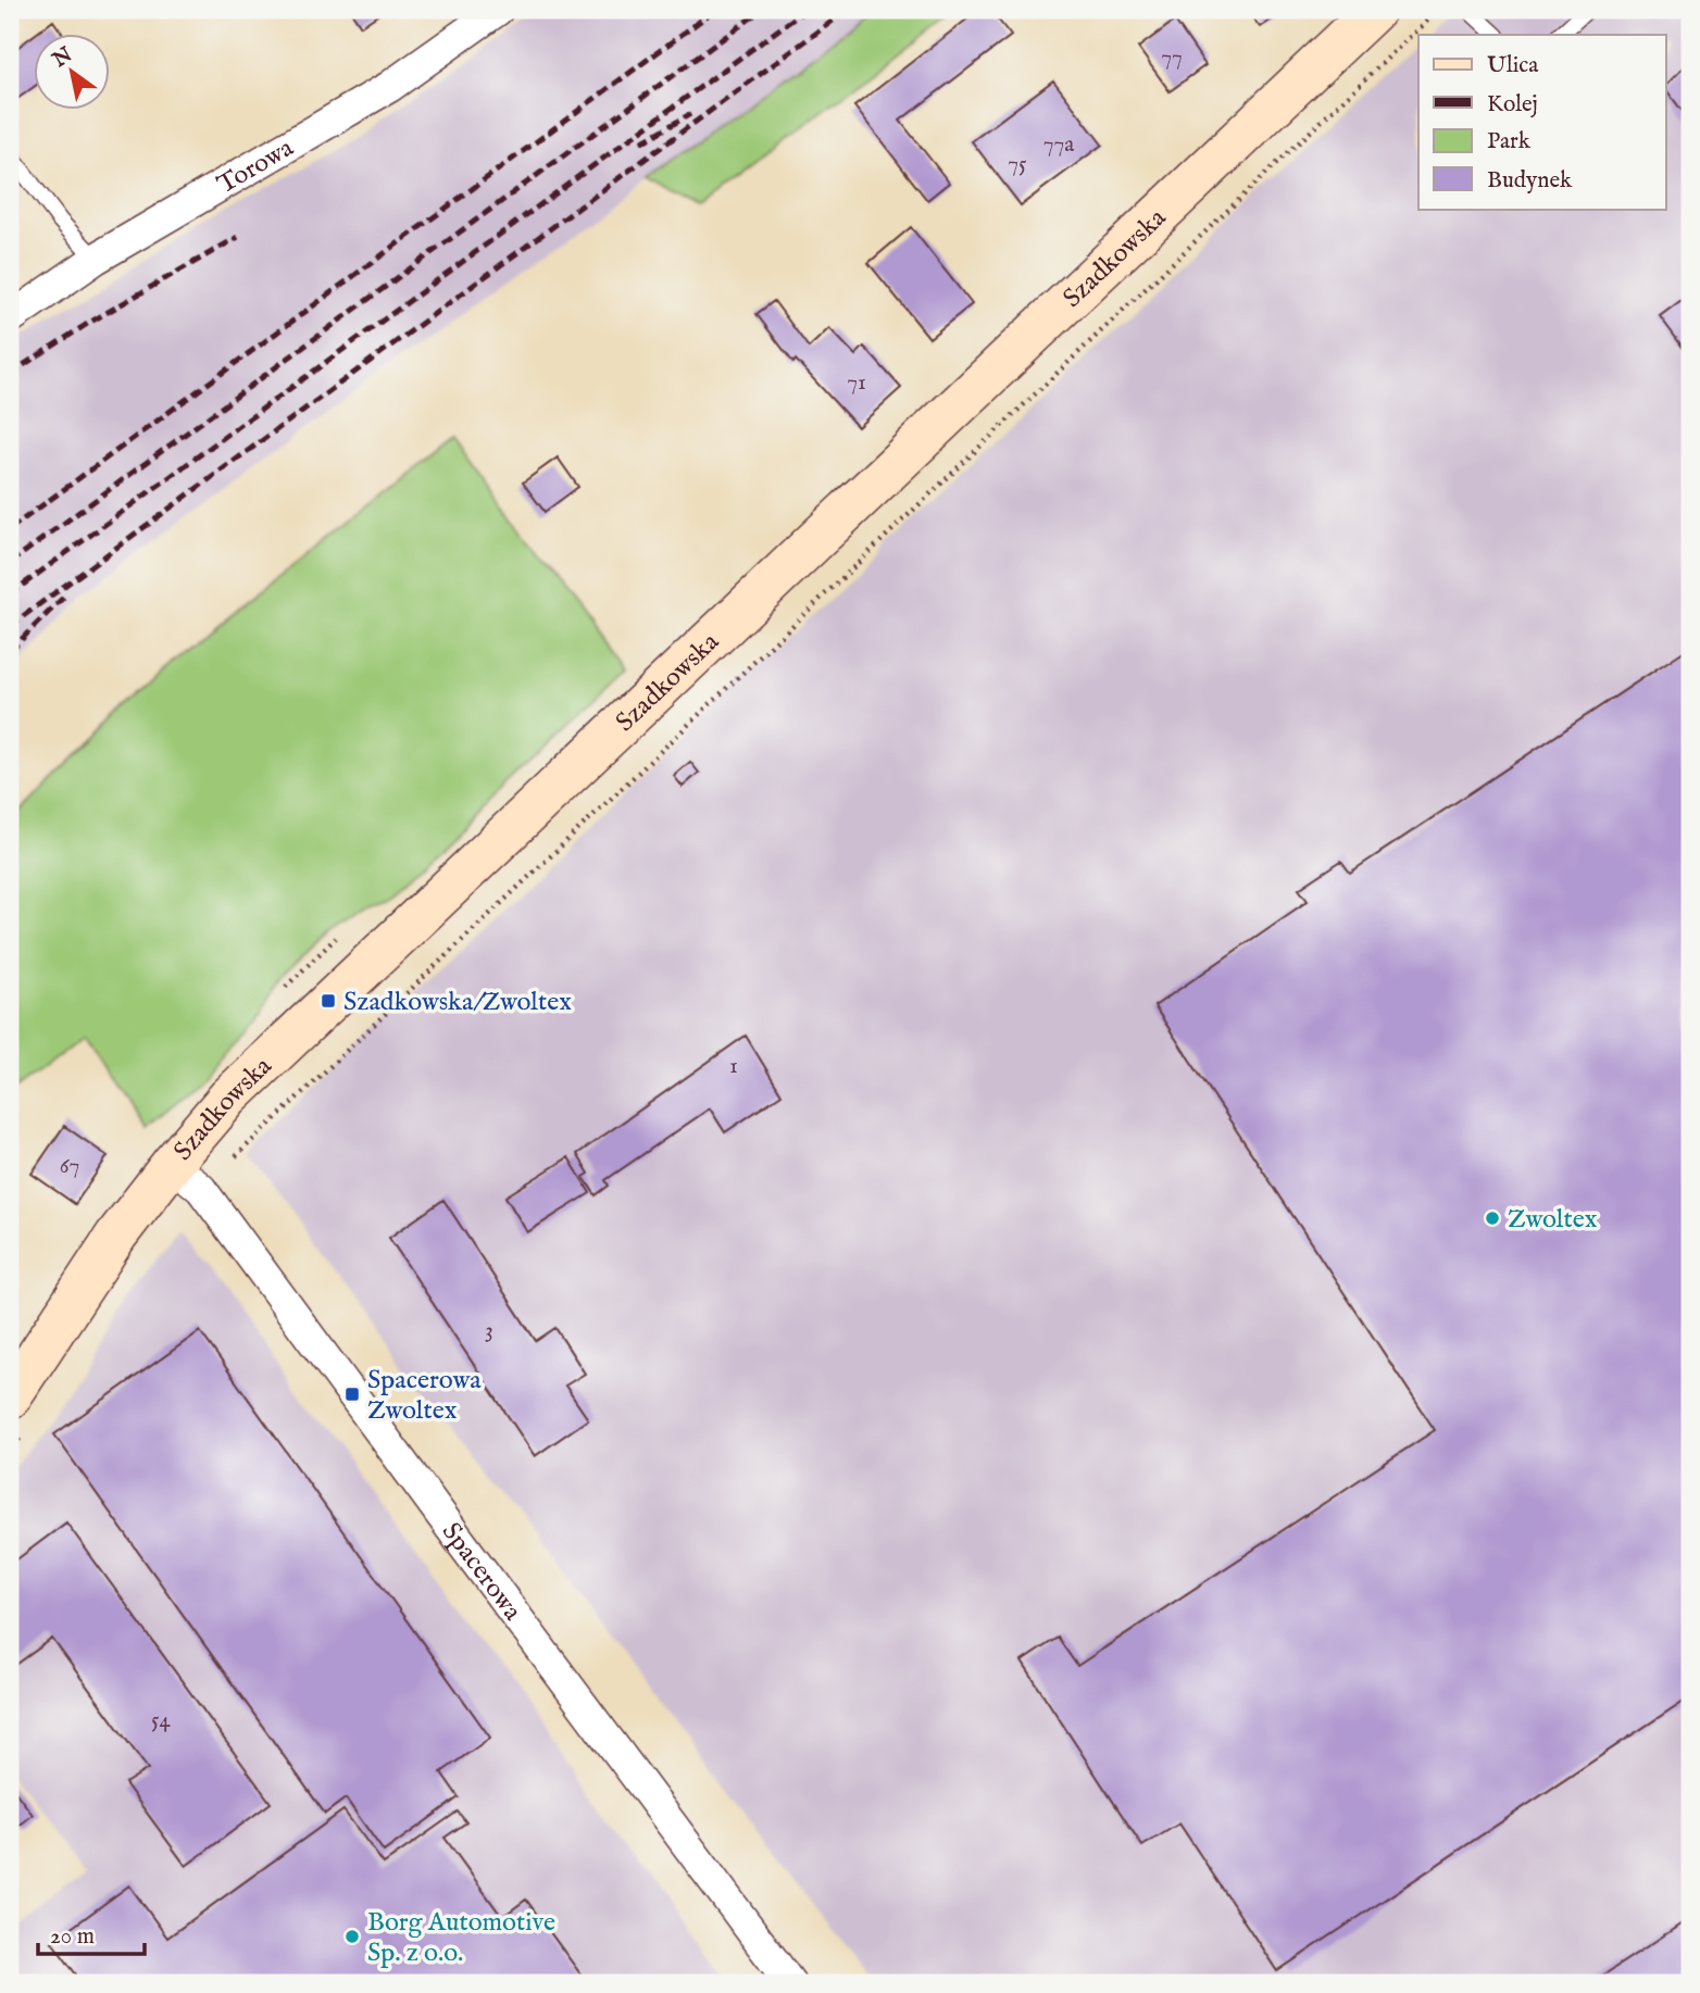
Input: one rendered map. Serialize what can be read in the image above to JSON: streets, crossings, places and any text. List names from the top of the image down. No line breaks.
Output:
{"streets":{"street":["Torowa","Szadkowska","Spacerowa"]},"crossings":[["Szadkowska","Spacerowa"]],"places":{"transit":["Szadkowska/Zwoltex","Spacerowa Zwoltex"],"other":["Zwoltex","Borg Automotive Sp. z o.o."]},"house_numbers":["77","77a","75","71","1","67","3","54"],"legend":["Ulica","Kolej","Park","Budynek"],"scale_bar":"20 m","north":"top left"}
